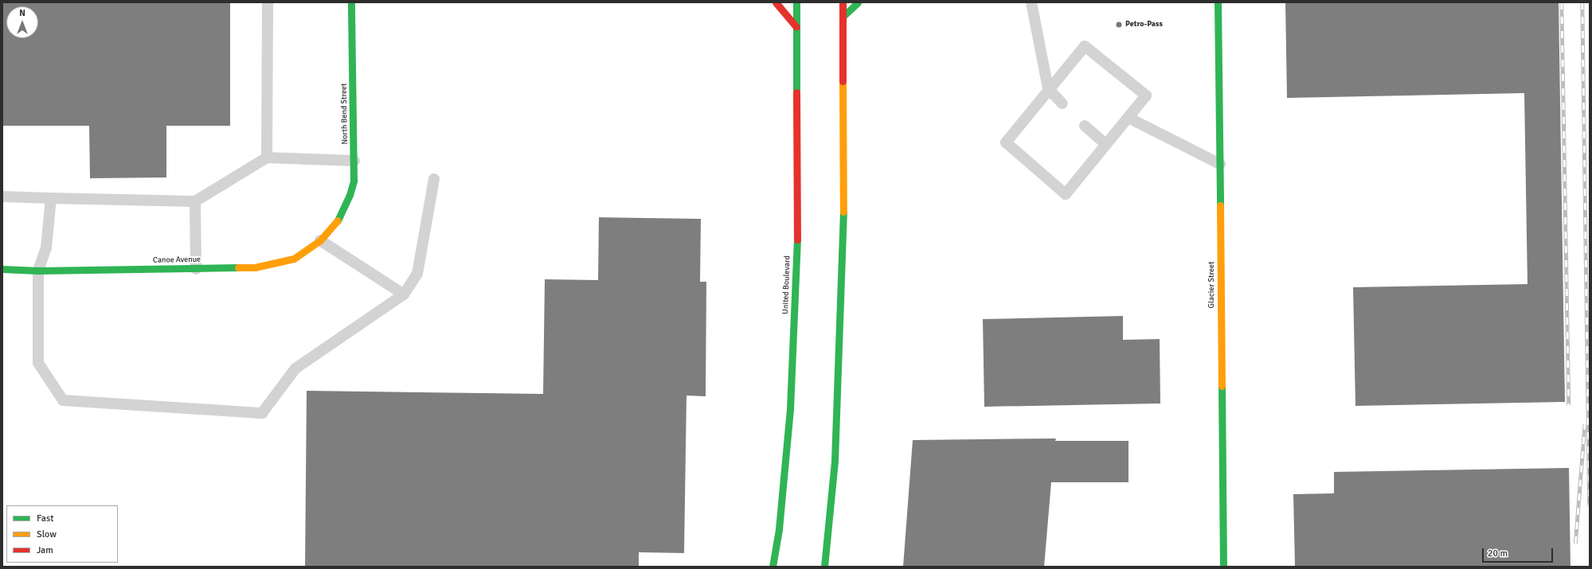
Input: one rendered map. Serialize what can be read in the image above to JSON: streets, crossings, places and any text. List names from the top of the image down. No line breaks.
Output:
{"streets":{"main road":["North Bend Street","Canoe Avenue","United Boulevard","Glacier Street"]},"crossings":[["North Bend Street","Canoe Avenue"]],"places":["Petro-Pass"],"legend":["Fast","Slow","Jam"],"scale_bar":"20 m","north":"top"}
